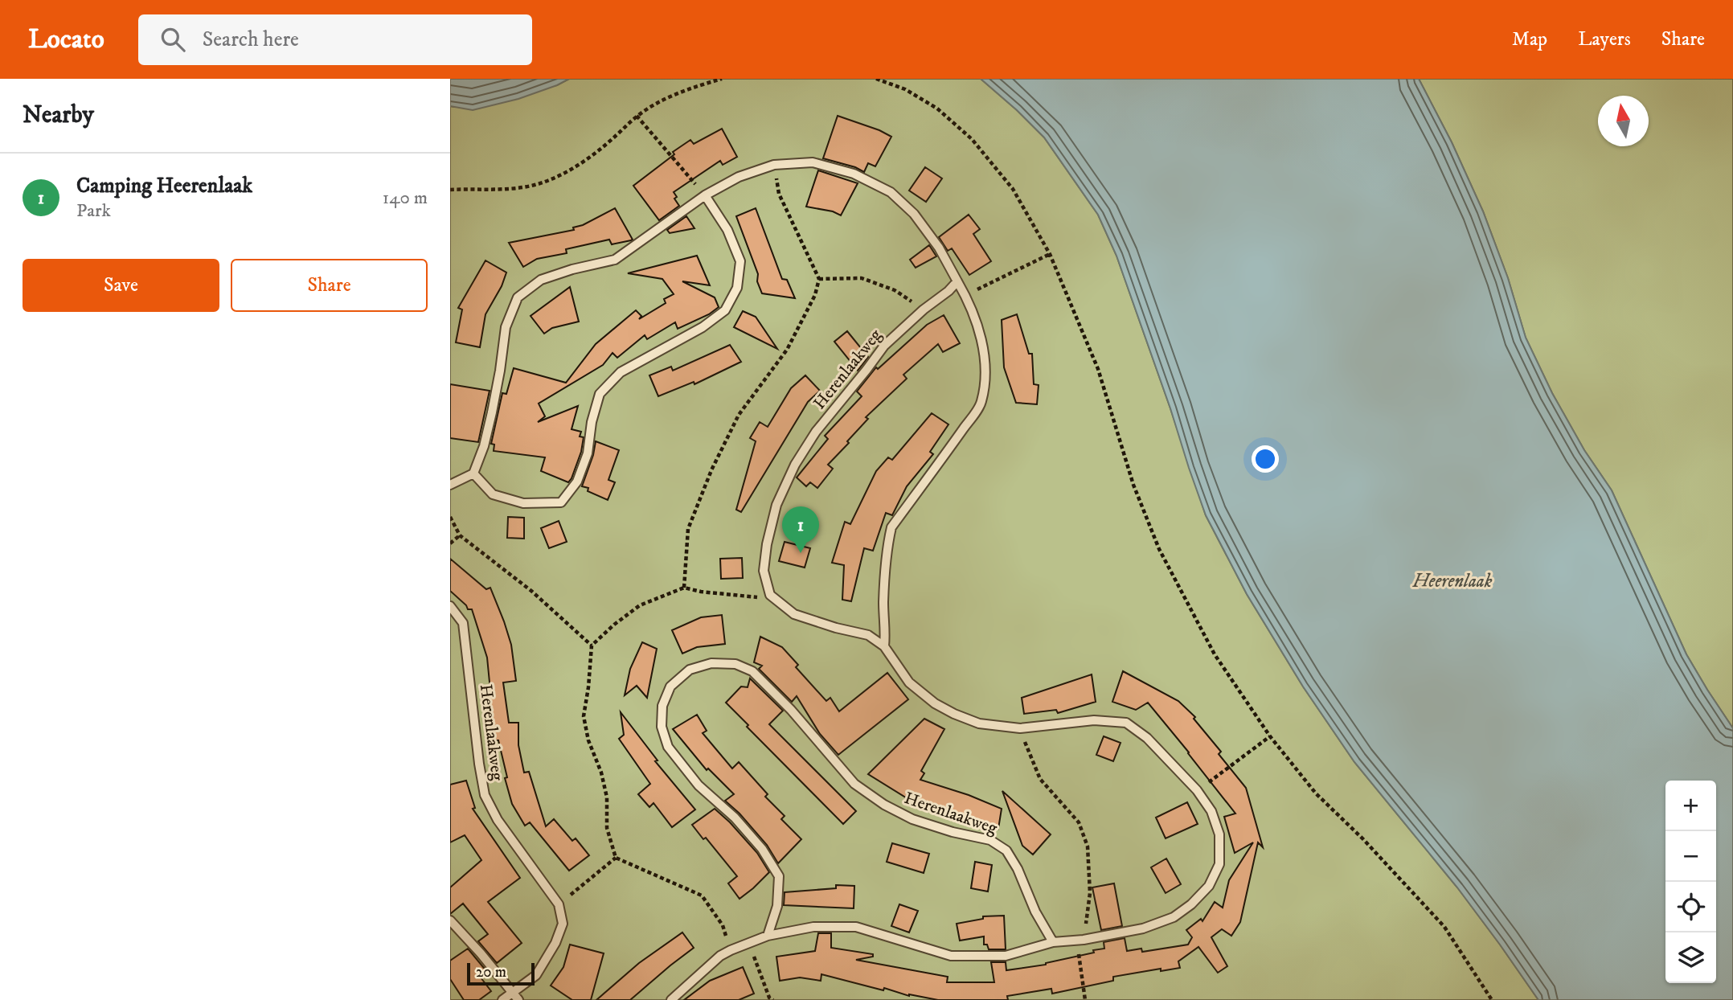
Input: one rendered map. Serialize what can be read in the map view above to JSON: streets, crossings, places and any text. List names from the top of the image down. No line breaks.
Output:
{"streets":{"lane":["Herenlaakweg"]},"water":["Heerenlaak"],"scale_bar":"20 m","north":"top","page":{"header":"Locato","search":"Search here","nav":["Map","Layers","Share"],"heading":"Nearby","list":[{"mark":"1","name":"Camping Heerenlaak","note":"Park","value":"140 m"}],"buttons":["Save","Share"],"pins":"1","map_buttons":["+","−"],"scale":"20 m"}}
